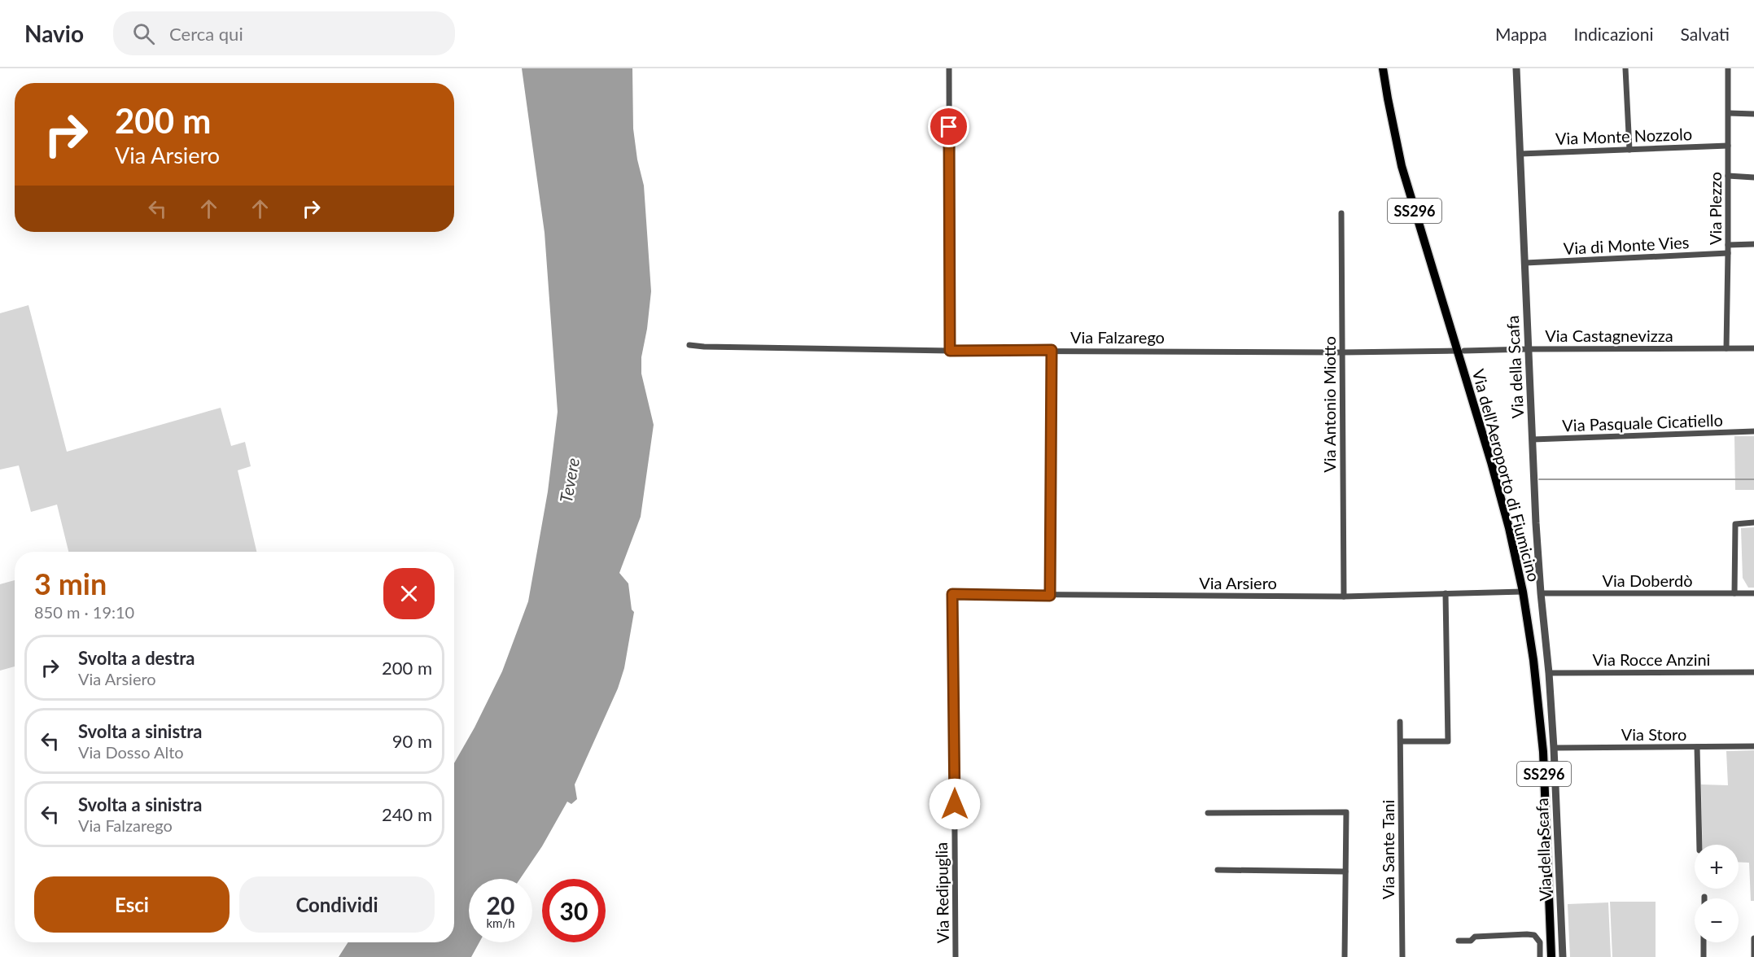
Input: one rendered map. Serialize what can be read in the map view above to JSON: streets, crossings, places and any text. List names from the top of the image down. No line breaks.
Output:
{"streets":{"main road":["SS296","Via dell'Aeroporto di Fiumicino"],"street":["Via Monte Nozzolo","Via Plezzo","Via di Monte Vies","Via Castagnevizza","Via Falzarego","Via della Scafa","Via Antonio Miotto","Via Pasquale Cicatiello","Via Doberdò","Via Arsiero","Via Rocce Anzini","Via Storo","Via Sante Tani","Via Redipuglia"]},"crossings":[["Via Monte Nozzolo","Via Plezzo"],["Via Monte Nozzolo","Via della Scafa"],["Via Plezzo","Via di Monte Vies"],["Via Plezzo","Via Castagnevizza"],["Via di Monte Vies","Via della Scafa"],["Via Castagnevizza","Via Falzarego"],["Via Castagnevizza","Via della Scafa"],["Via Castagnevizza","Via dell'Aeroporto di Fiumicino"],["Via Falzarego","Via Antonio Miotto"],["Via Falzarego","Via dell'Aeroporto di Fiumicino"],["Via della Scafa","Via Pasquale Cicatiello"],["Via della Scafa","Via Doberdò"],["Via della Scafa","Via Rocce Anzini"],["Via della Scafa","Via Storo"],["Via Antonio Miotto","Via Arsiero"],["Via dell'Aeroporto di Fiumicino","Via Arsiero"],["Via Arsiero","Via Redipuglia"]],"water":["Tevere"],"page":{"header":"Navio","search":"Cerca qui","nav":["Mappa","Indicazioni","Salvati"],"turn":["200 m","Via Arsiero"],"heading":["3 min","850 m · 19:10"],"list":[{"name":"Svolta a destra","note":"Via Arsiero","value":"200 m"},{"name":"Svolta a sinistra","note":"Via Dosso Alto","value":"90 m"},{"name":"Svolta a sinistra","note":"Via Falzarego","value":"240 m"}],"map_buttons":["+","−"],"buttons":["Esci","Condividi"],"speed":"20 km/h","limit":"30"}}
